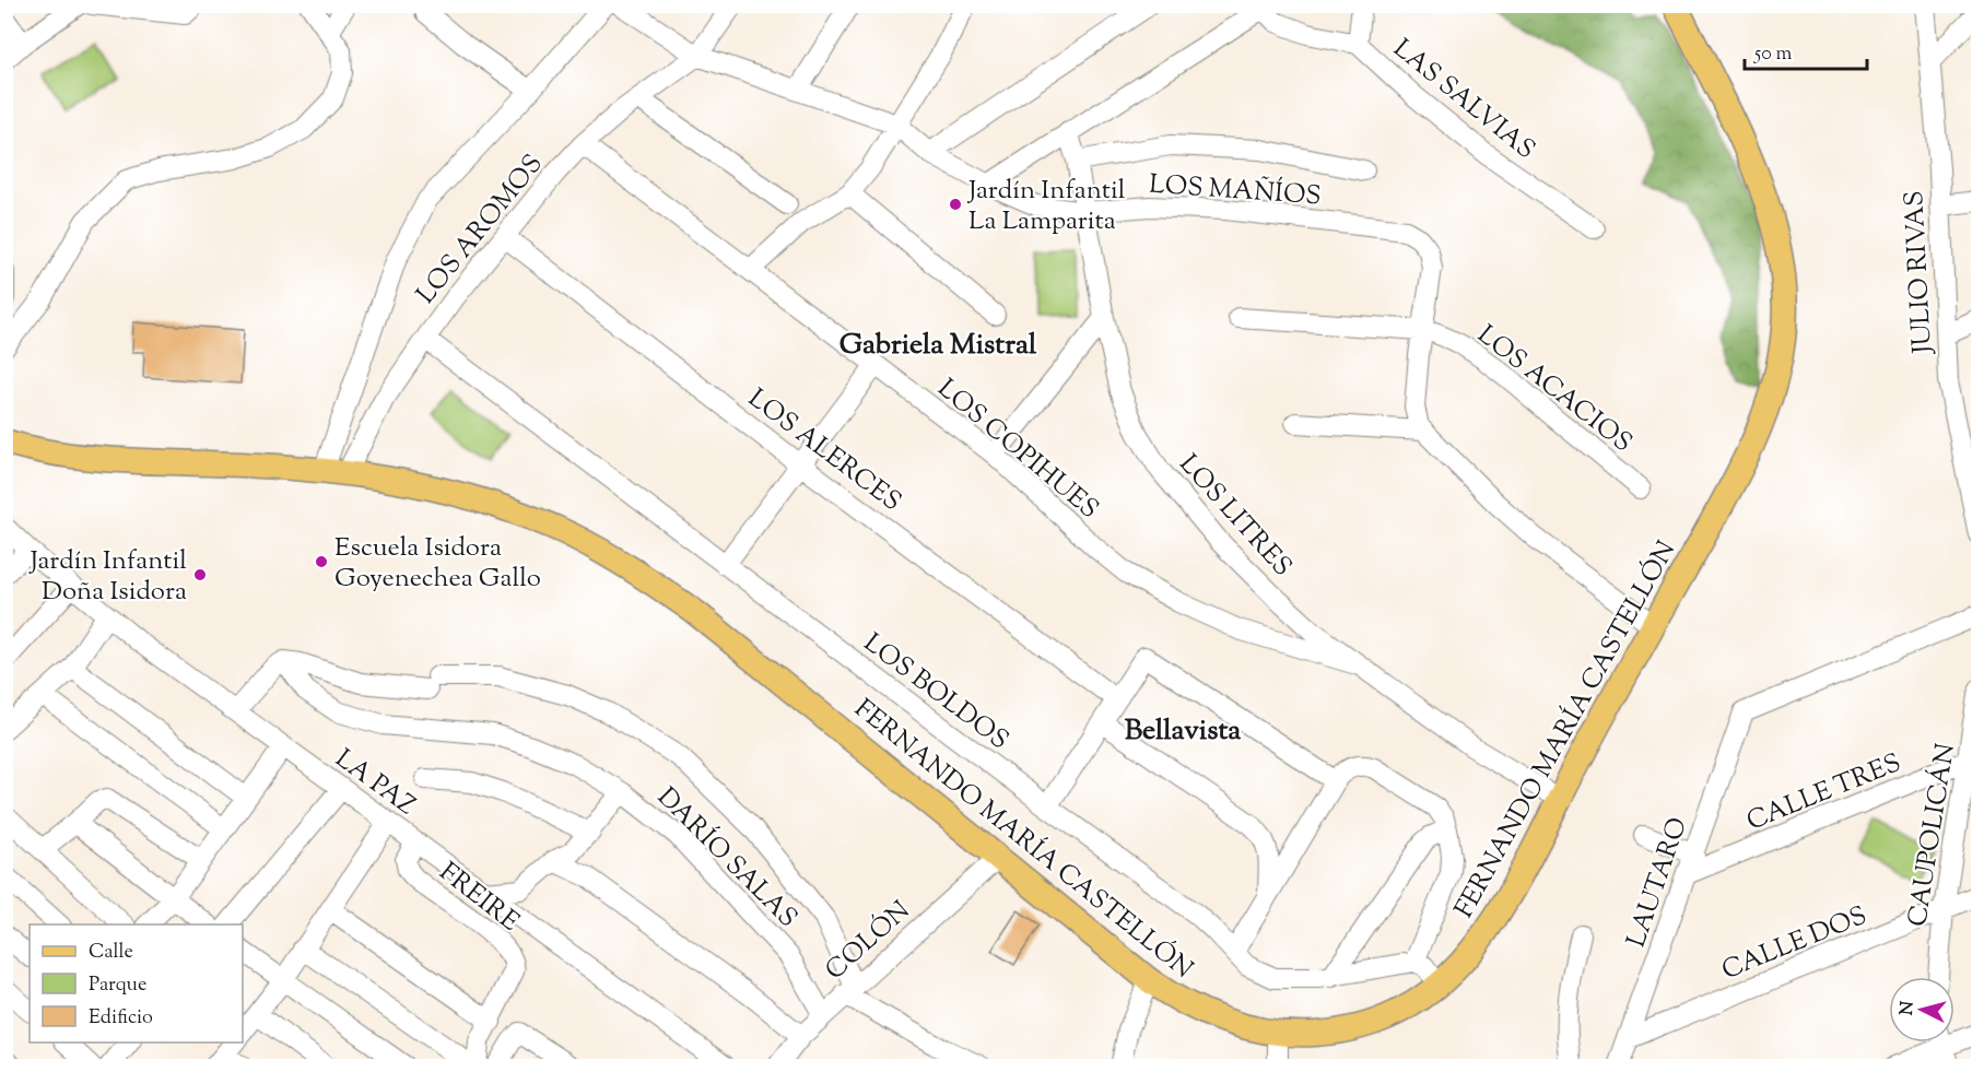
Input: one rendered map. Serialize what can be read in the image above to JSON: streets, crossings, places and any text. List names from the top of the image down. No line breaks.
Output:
{"streets":{"main road":["FERNANDO MARÍA CASTELLÓN"],"street":["LAS SALVIAS","LOS MAÑÍOS","LOS AROMOS","JULIO RIVAS","LOS ACACIOS","LOS COPIHUES","LOS ALERCES","LOS LITRES","LOS BOLDOS","LA PAZ","CALLE TRES","CAUPOLICÁN","DARÍO SALAS","LAUTARO","FREIRE","COLÓN","CALLE DOS"]},"crossings":[["LOS MAÑÍOS","LOS AROMOS"],["LOS MAÑÍOS","LOS ACACIOS"],["LOS MAÑÍOS","LOS LITRES"],["LOS AROMOS","LOS COPIHUES"],["LOS AROMOS","LOS ALERCES"],["LOS AROMOS","LOS BOLDOS"],["LOS AROMOS","FERNANDO MARÍA CASTELLÓN"],["LOS COPIHUES","LOS LITRES"],["LOS LITRES","FERNANDO MARÍA CASTELLÓN"],["FERNANDO MARÍA CASTELLÓN","COLÓN"],["LA PAZ","FREIRE"],["CALLE TRES","CAUPOLICÁN"],["CALLE TRES","LAUTARO"],["CAUPOLICÁN","CALLE DOS"],["DARÍO SALAS","COLÓN"],["LAUTARO","CALLE DOS"]],"districts":["Gabriela Mistral","Bellavista"],"places":["Jardín Infantil La Lamparita","Escuela Isidora Goyenechea Gallo","Jardín Infantil Doña Isidora"],"legend":["Calle","Parque","Edificio"],"scale_bar":"50 m","north":"left"}
